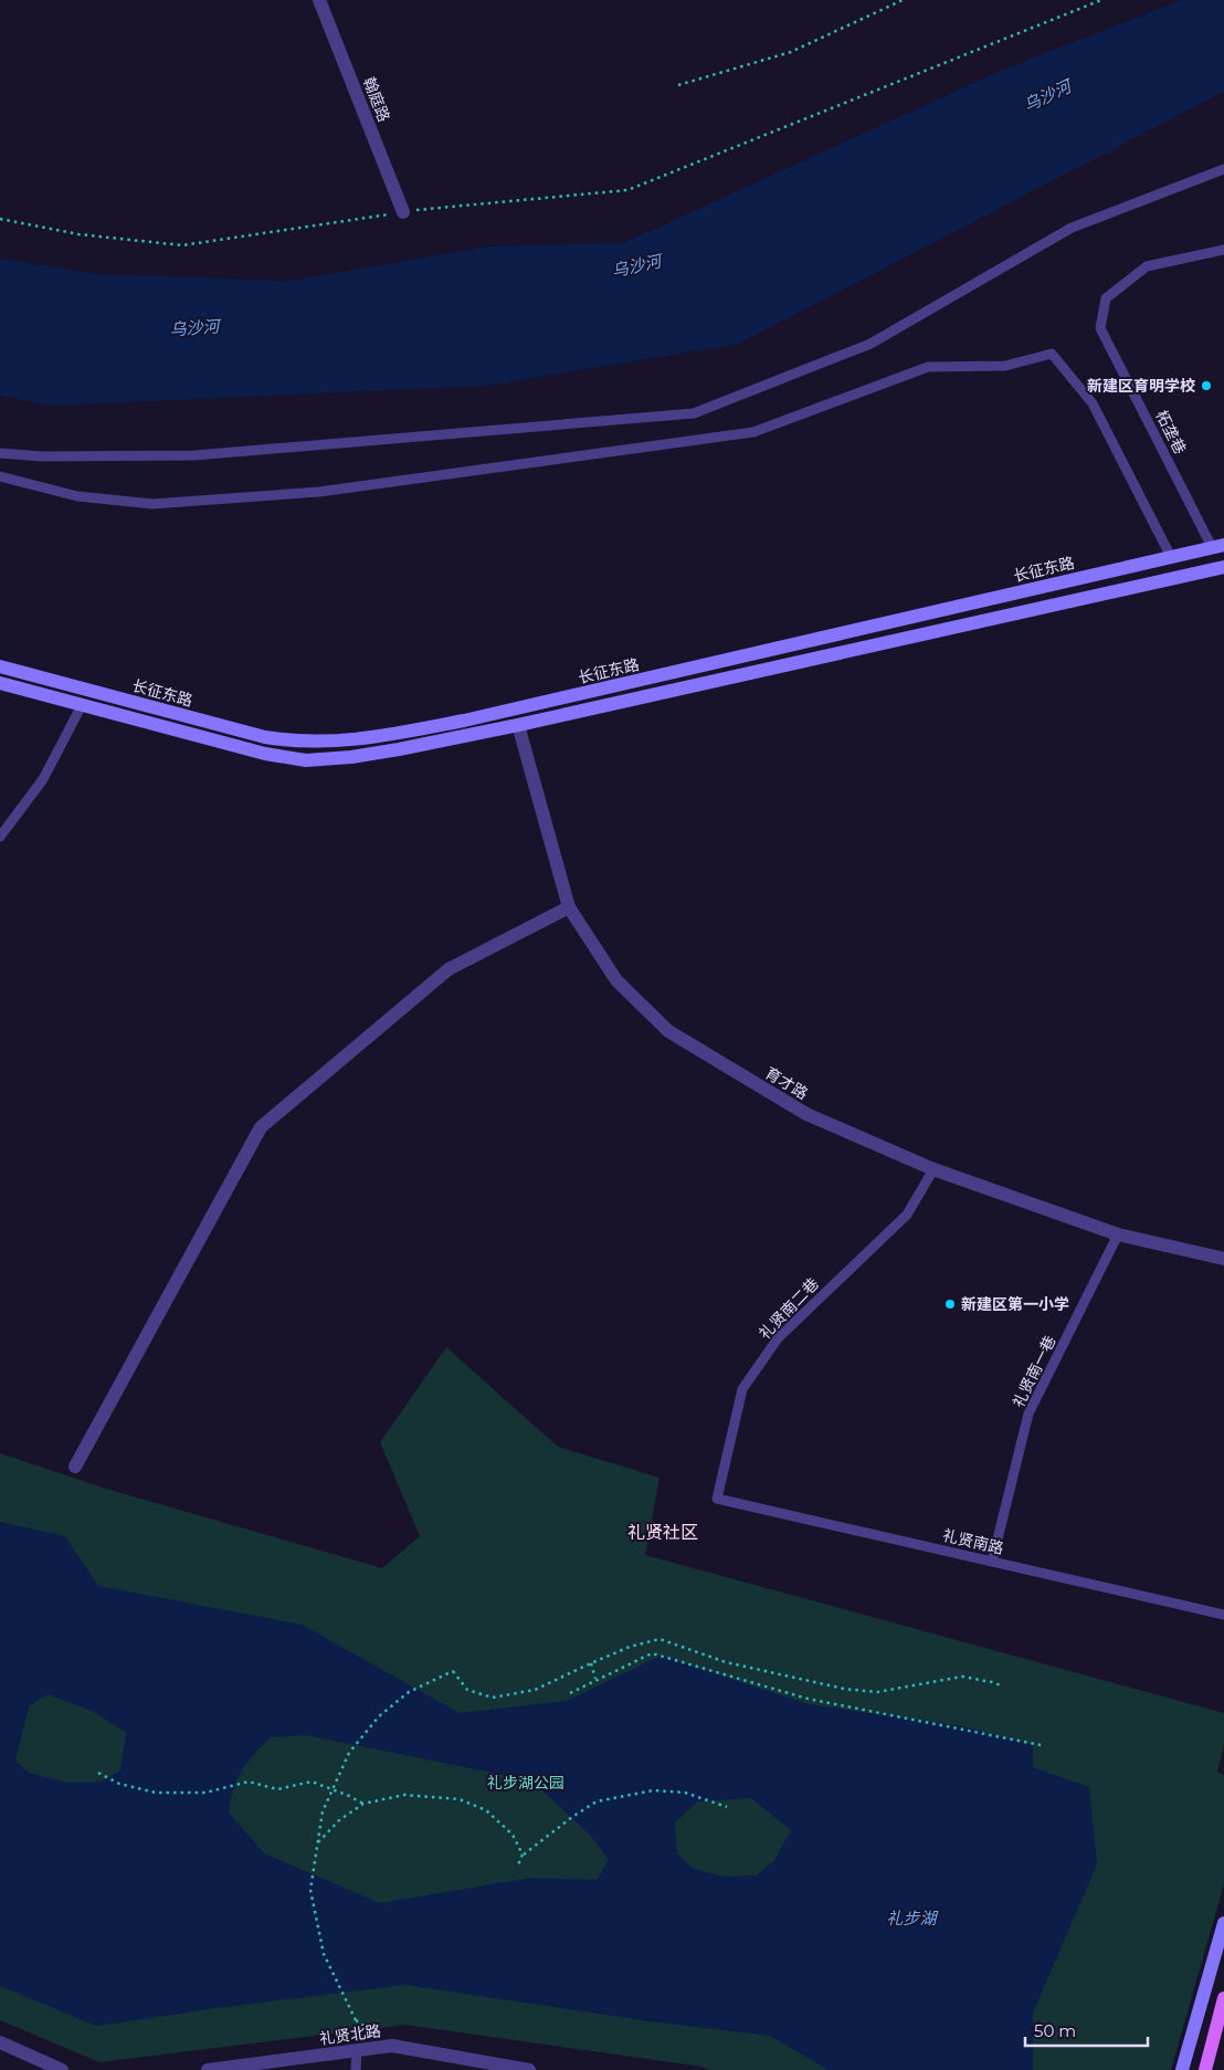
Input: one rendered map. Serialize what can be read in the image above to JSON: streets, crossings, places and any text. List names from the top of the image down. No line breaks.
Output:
{"streets":{"main road":["长征东路"],"street":["翰庭路","育才路","礼贤北路"],"lane":["柘垄巷","礼贤南二巷","礼贤南一巷","礼贤南路"]},"crossings":[["柘垄巷","长征东路"],["育才路","礼贤南二巷"],["育才路","礼贤南一巷"],["礼贤南二巷","礼贤南路"],["礼贤南一巷","礼贤南路"]],"districts":["礼贤社区"],"water":["乌沙河","礼步湖"],"parks":["礼步湖公园"],"places":["新建区育明学校","新建区第一小学"],"scale_bar":"50 m"}
